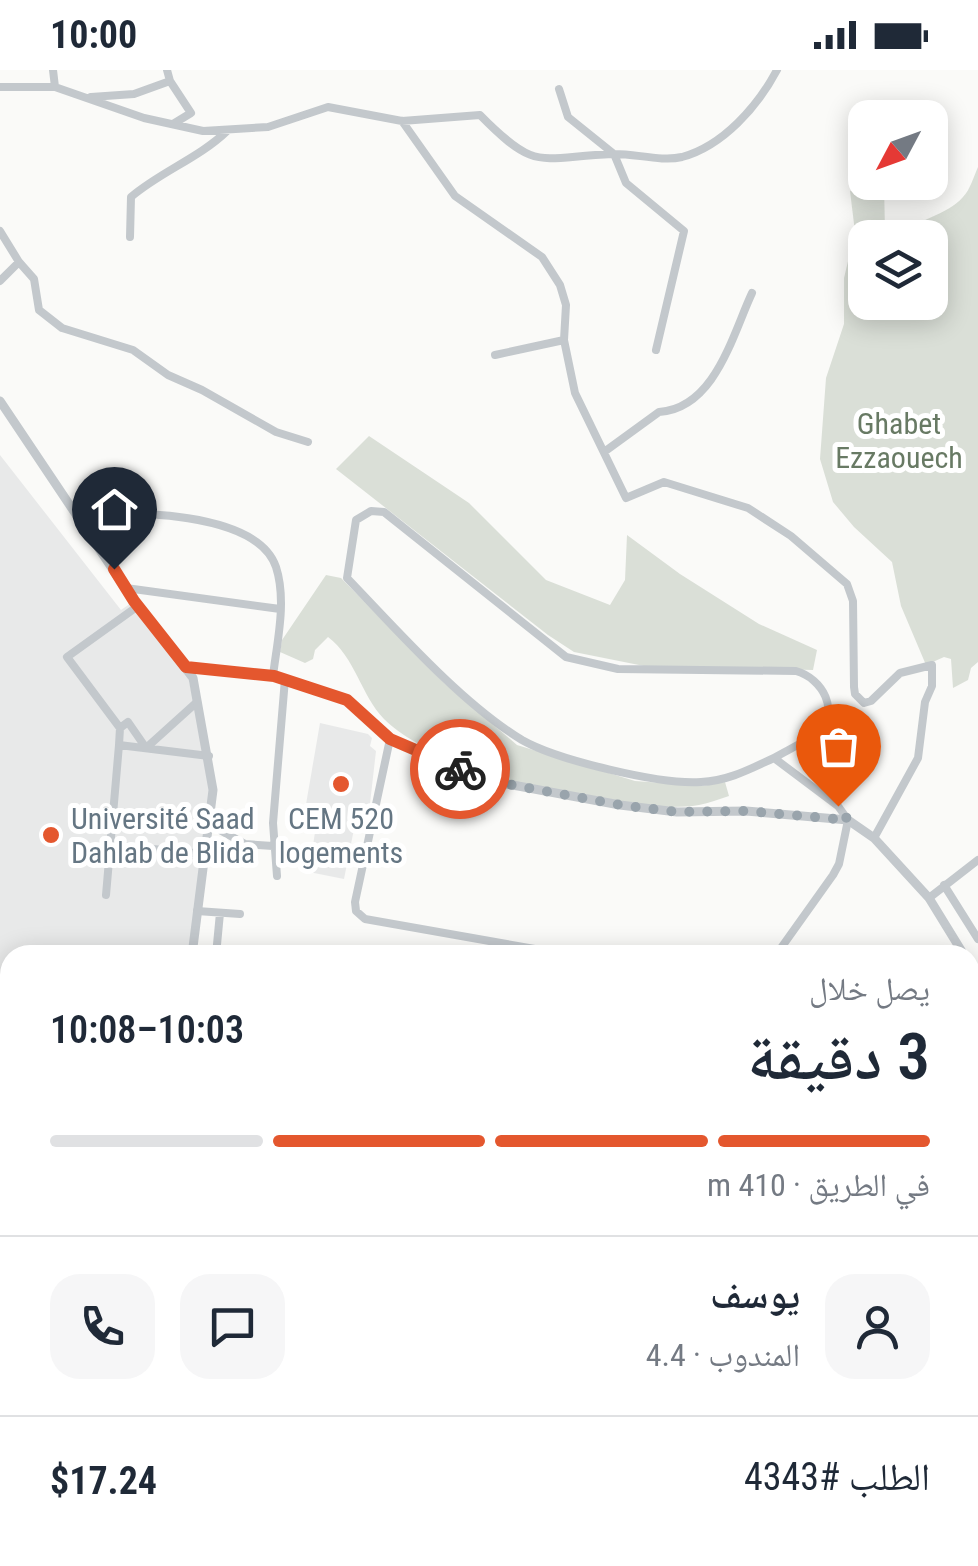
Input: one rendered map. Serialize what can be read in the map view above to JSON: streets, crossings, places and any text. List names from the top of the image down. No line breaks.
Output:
{"parks":["Ghabet Ezzaouech"],"places":["CEM 520 logements","Université Saad Dahlab de Blida"],"north":"bottom left","page":{"status":"10:00","heading":["3 دقيقة","يصل خلال","10:03–10:08"],"panel":["يوسف","المندوب · 4.4","الطلب #4343","$17.24"],"bar":"في الطريق · 410 m"}}
